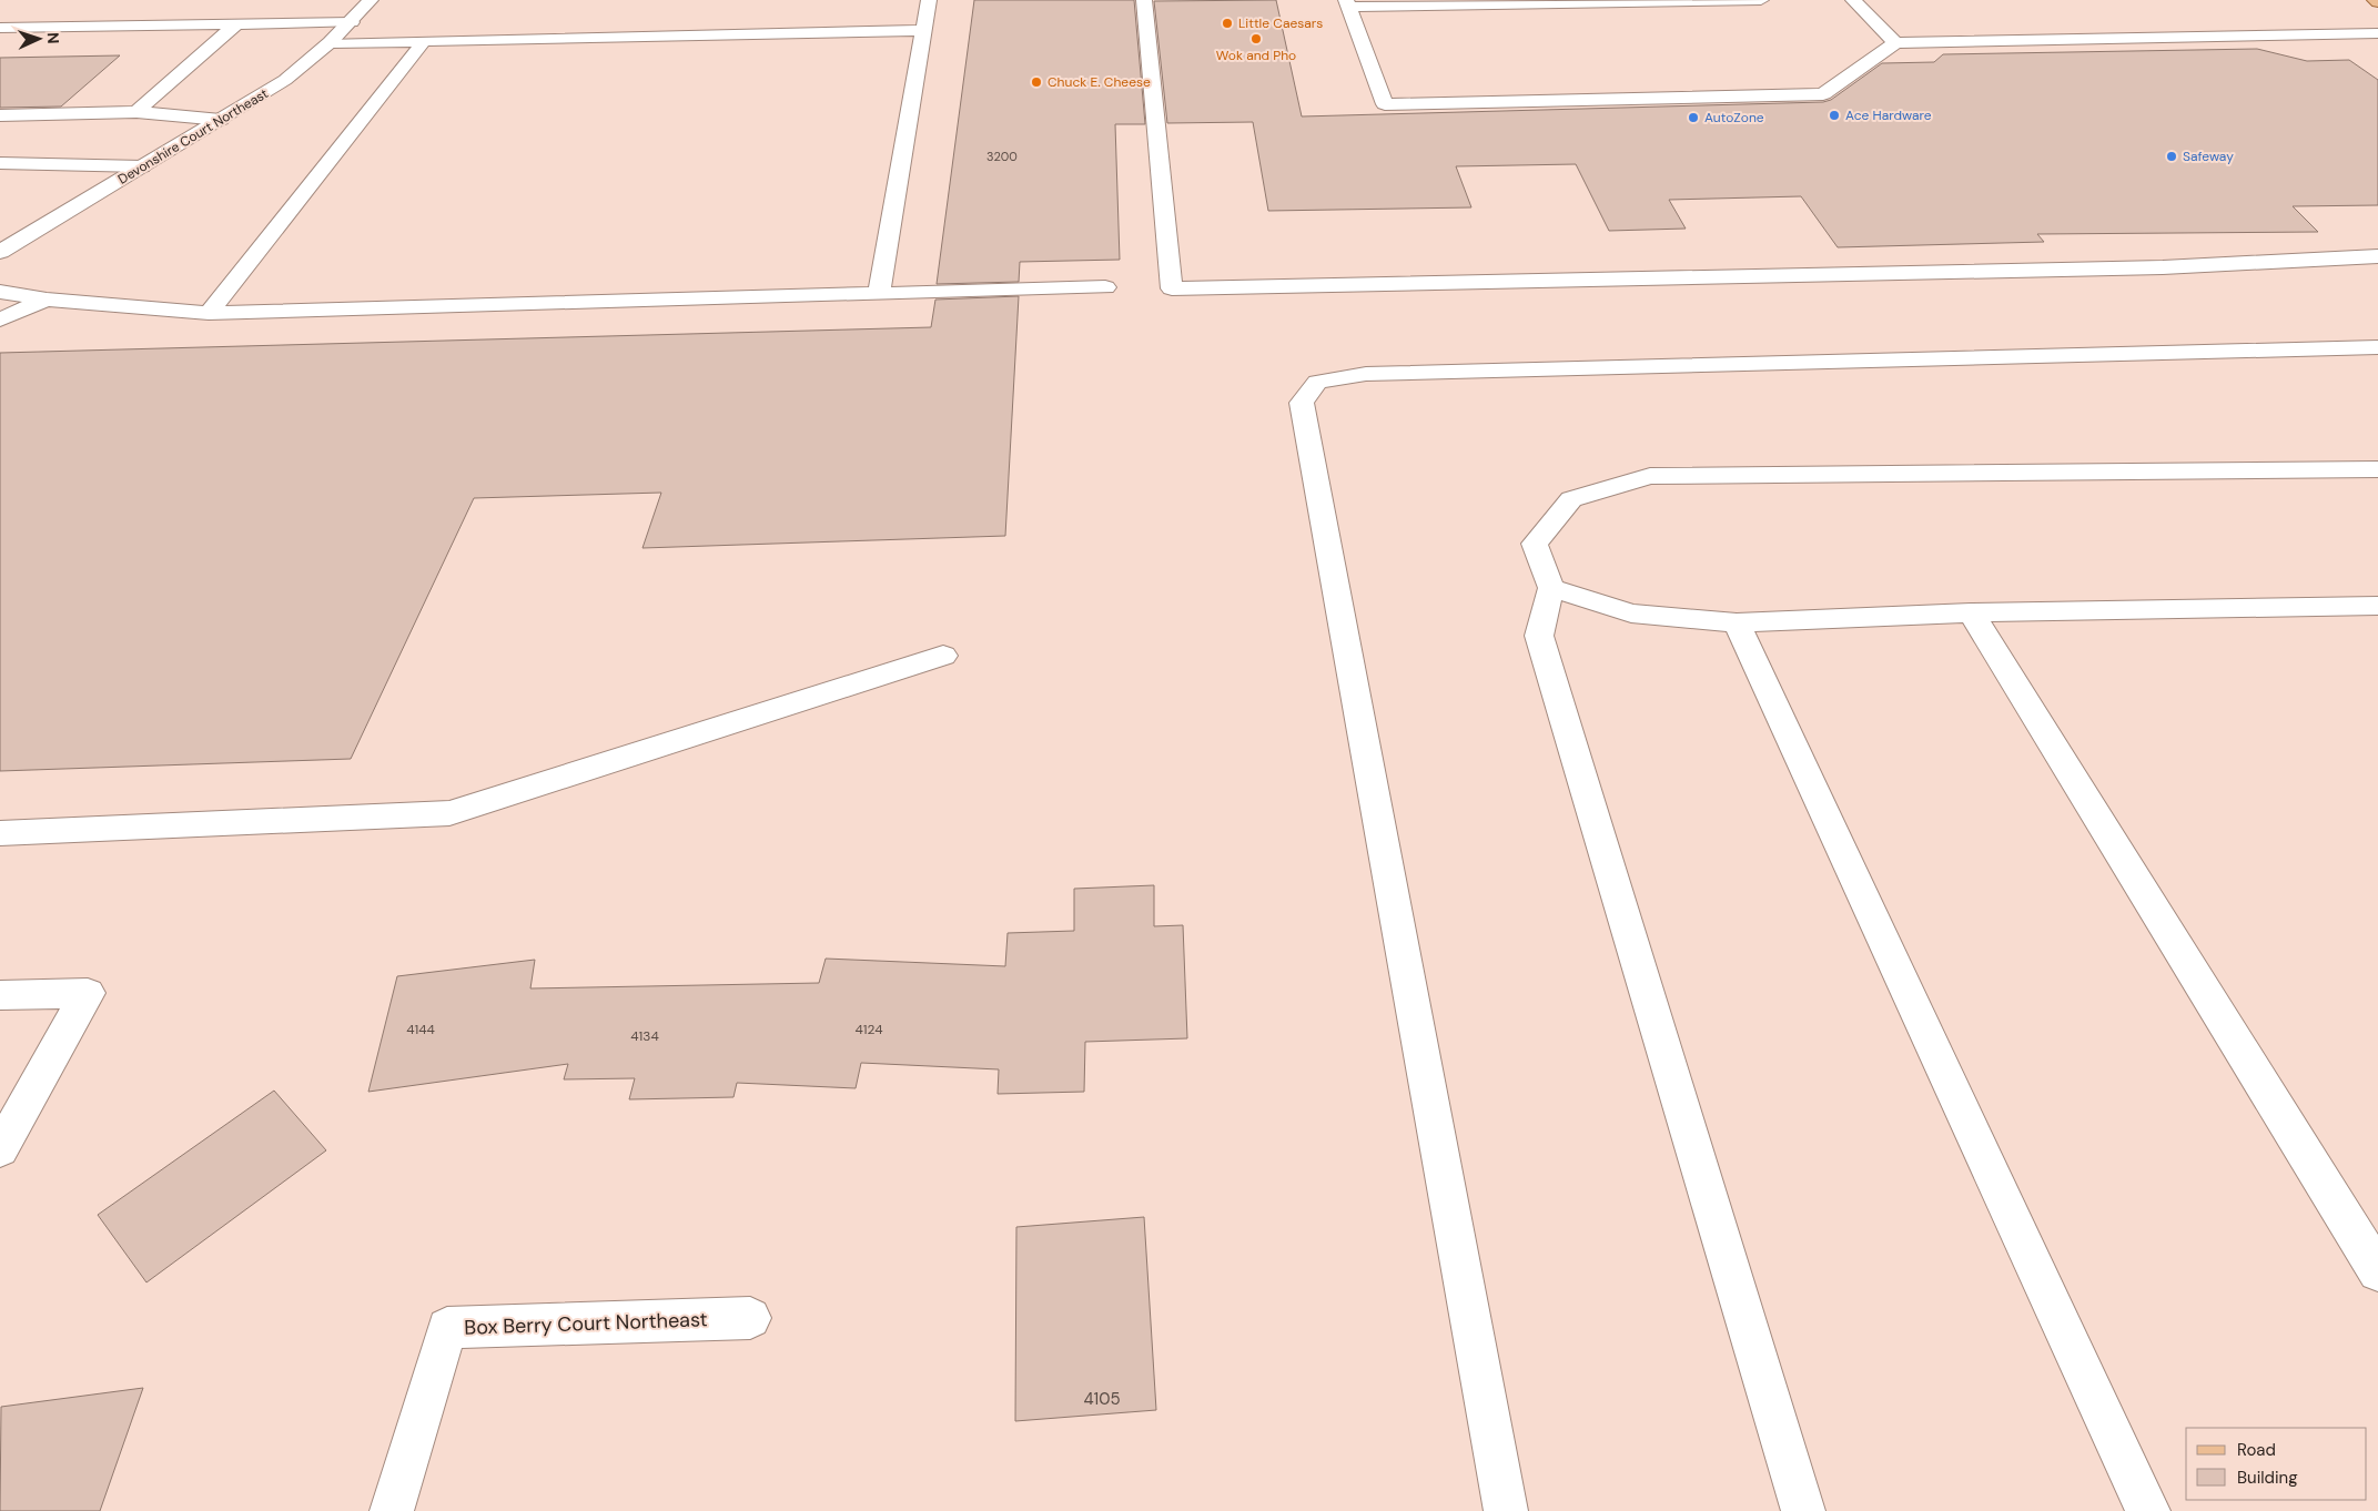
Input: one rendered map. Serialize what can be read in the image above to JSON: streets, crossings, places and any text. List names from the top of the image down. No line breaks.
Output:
{"streets":{"street":["Devonshire Court Northeast","Box Berry Court Northeast"]},"places":["Little Caesars","Wok and Pho","Chuck E. Cheese","Ace Hardware","AutoZone","Safeway"],"house_numbers":["3200","4144","4124","4134","4105"],"legend":["Road","Building"],"north":"right"}
